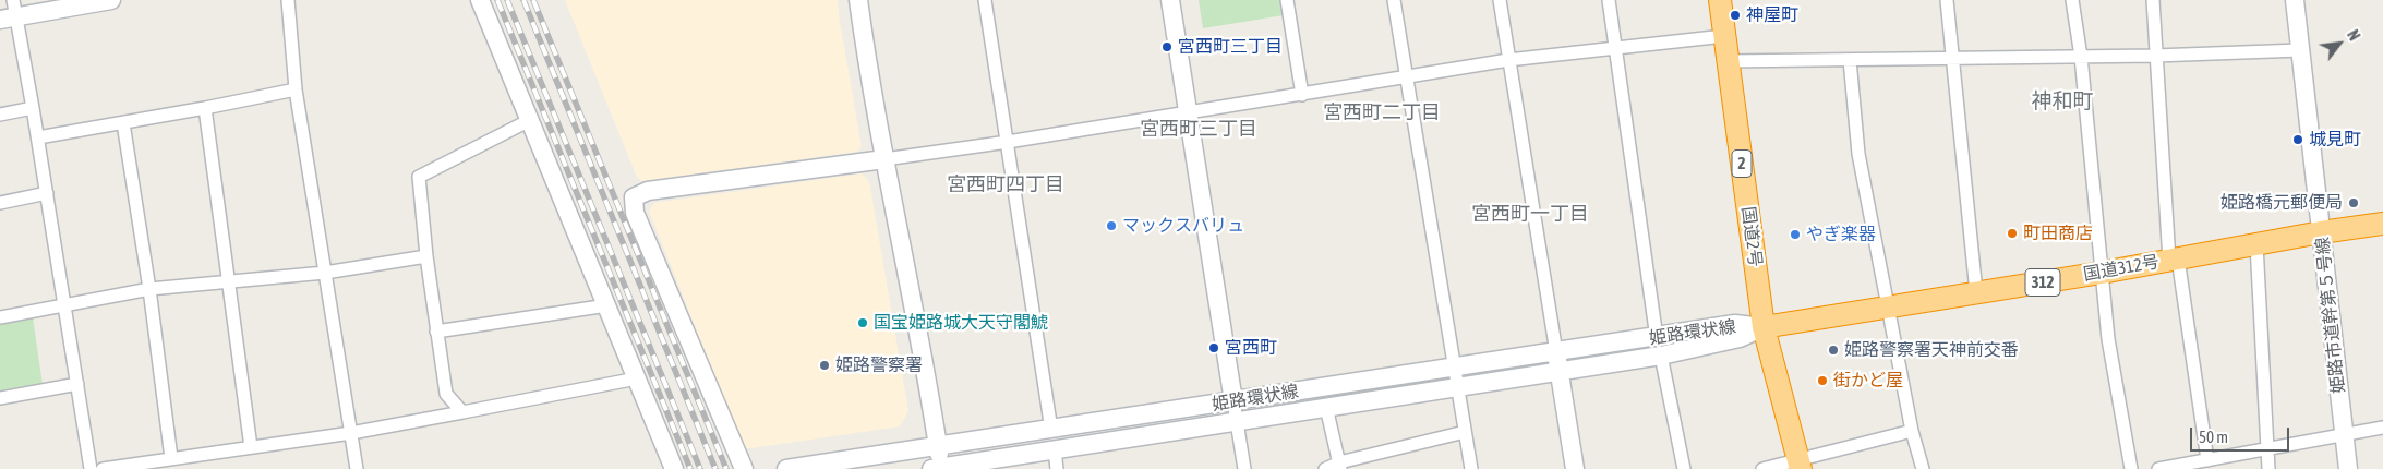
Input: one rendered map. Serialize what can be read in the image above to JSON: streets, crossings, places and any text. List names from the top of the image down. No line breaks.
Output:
{"streets":{"highway":["2","国道2号","国道312号","312"],"street":["姫路市道幹第５号線","姫路環状線"]},"crossings":[["国道2号","国道312号"],["国道2号","姫路環状線"],["国道312号","姫路市道幹第５号線"],["国道312号","姫路環状線"]],"districts":["神和町","宮西町二丁目","宮西町三丁目","宮西町四丁目","宮西町一丁目"],"places":["神屋町","宮西町三丁目","城見町","姫路橋元郵便局","マックスバリュ","町田商店","やぎ楽器","国宝姫路城大天守閣鯱","宮西町","姫路警察署天神前交番","姫路警察署","街かど屋"],"scale_bar":"50 m","north":"top right"}
